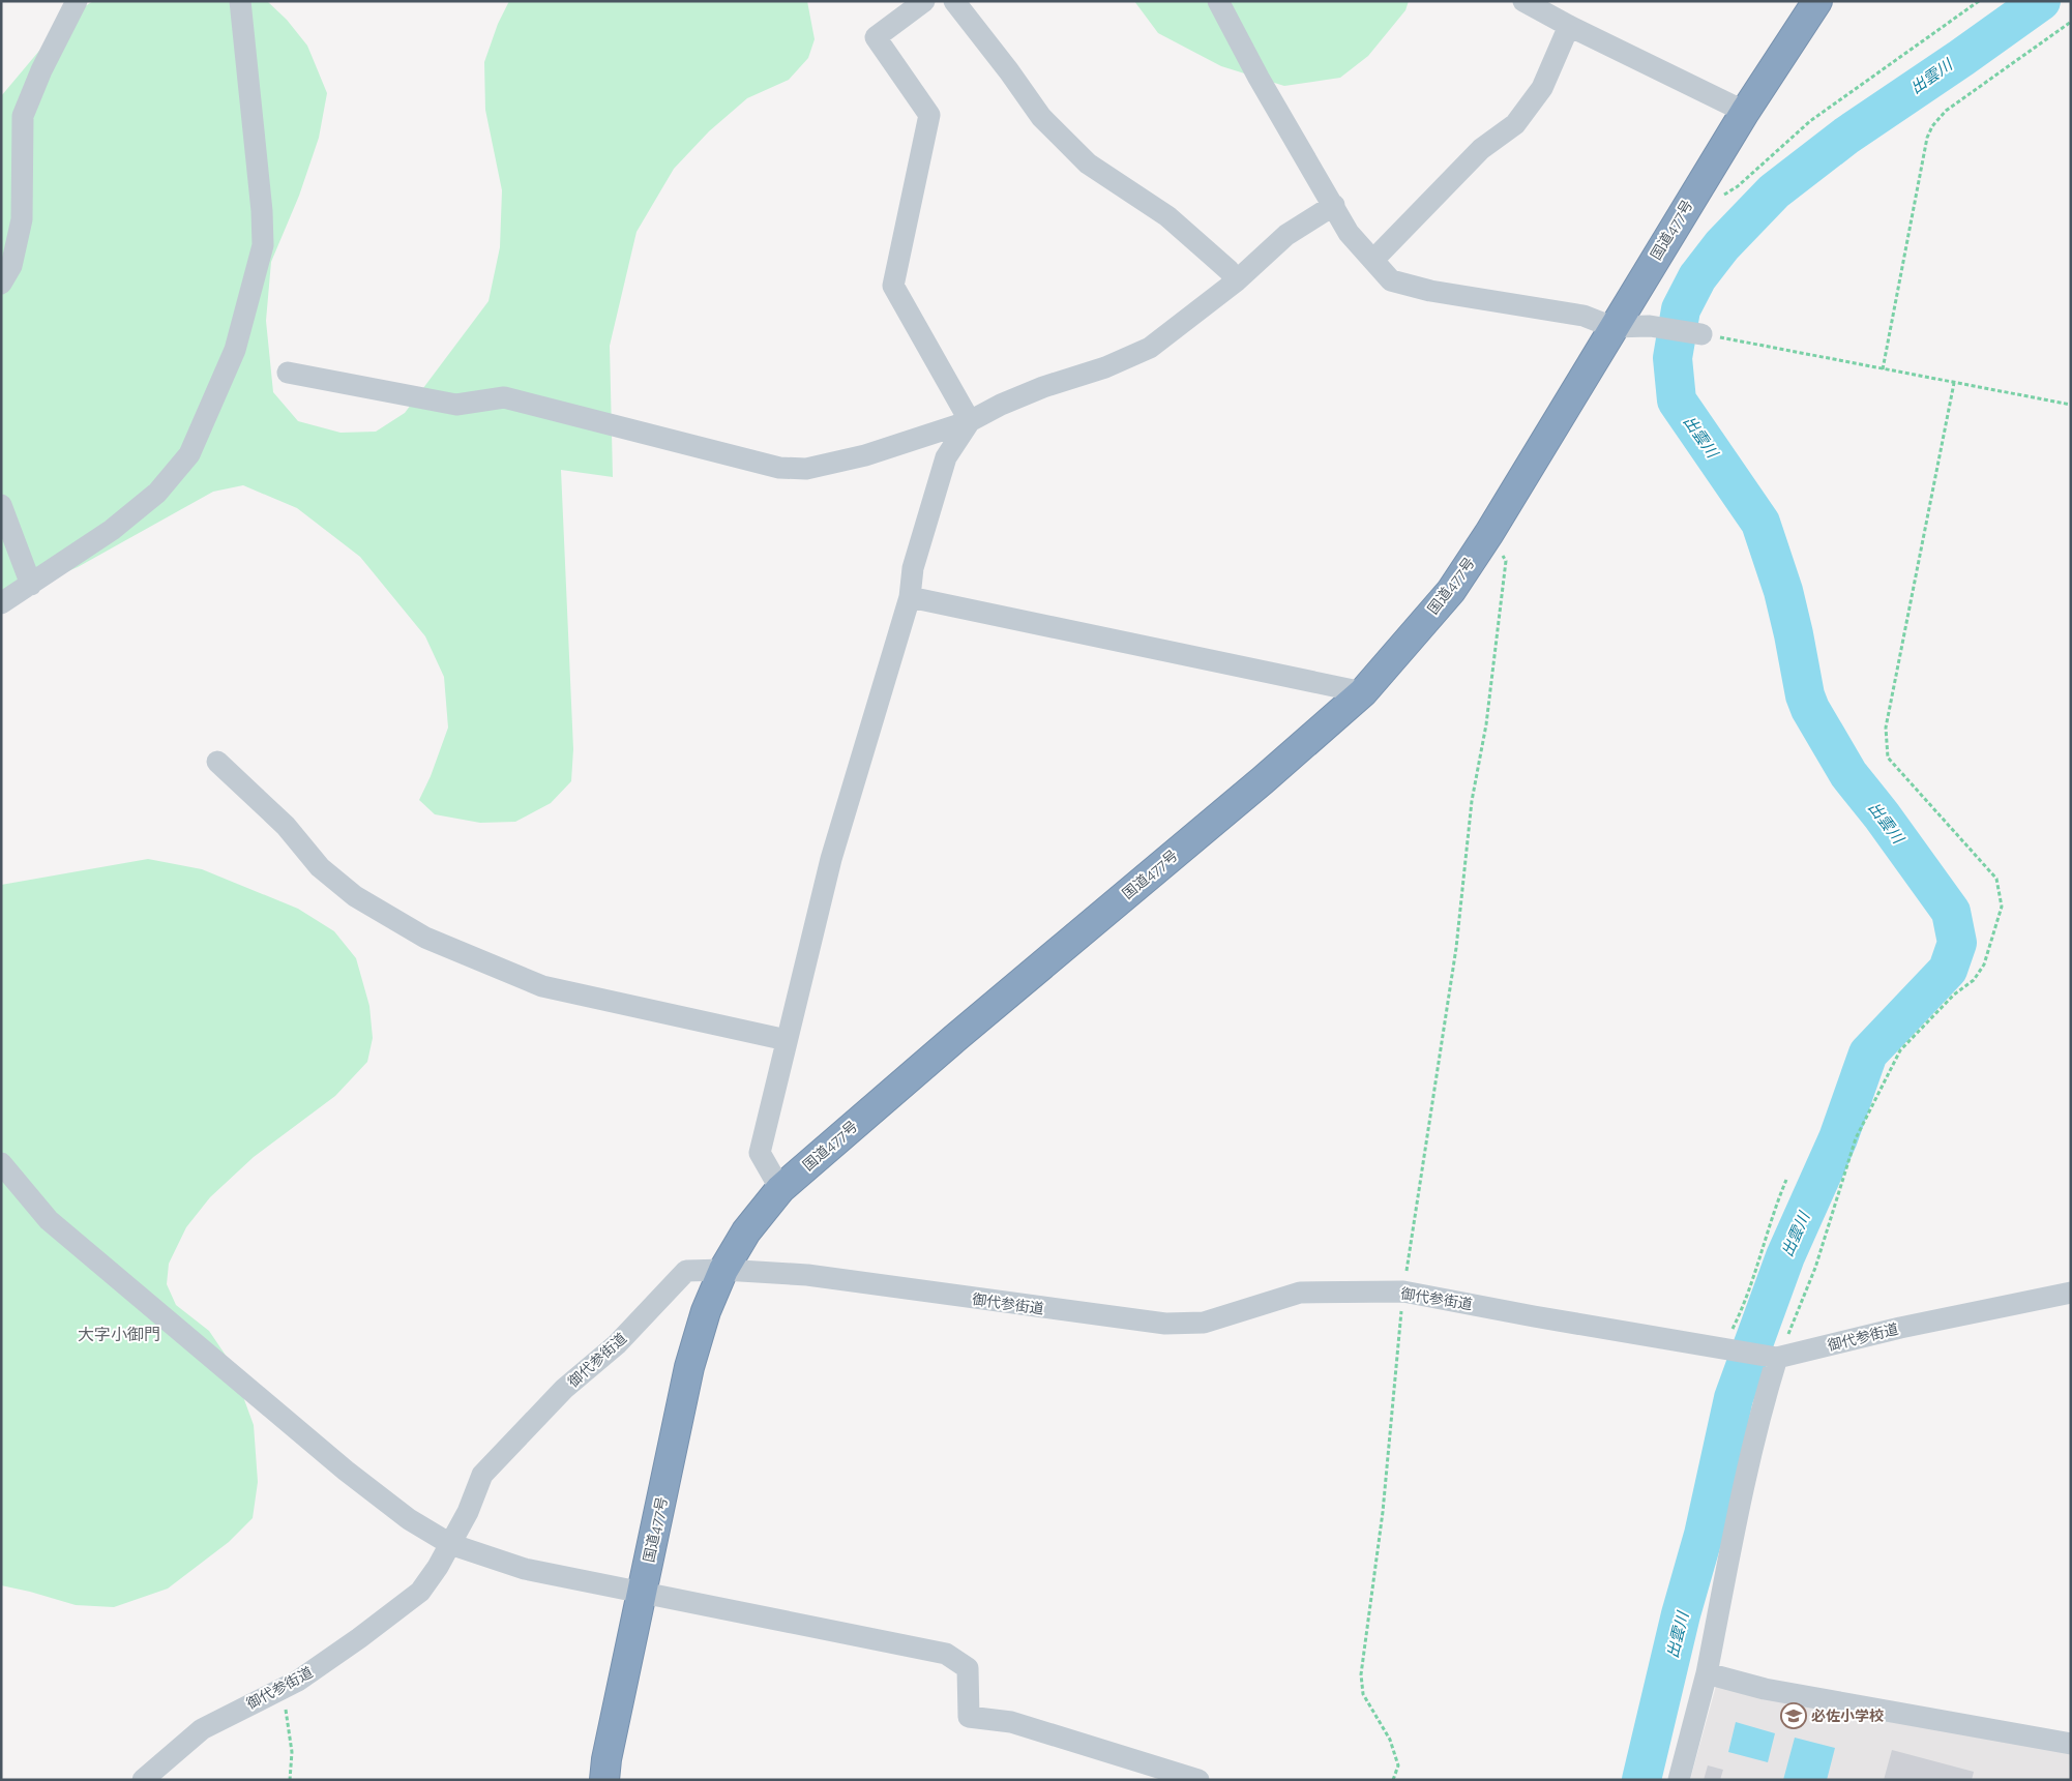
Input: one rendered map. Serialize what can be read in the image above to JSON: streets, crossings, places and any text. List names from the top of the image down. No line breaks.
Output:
{"streets":{"highway":["国道477号"],"street":["御代参街道"]},"crossings":[["国道477号","御代参街道"]],"districts":["大字小御門"],"water":["出雲川"],"places":{"school or university":["必佐小学校"]}}
